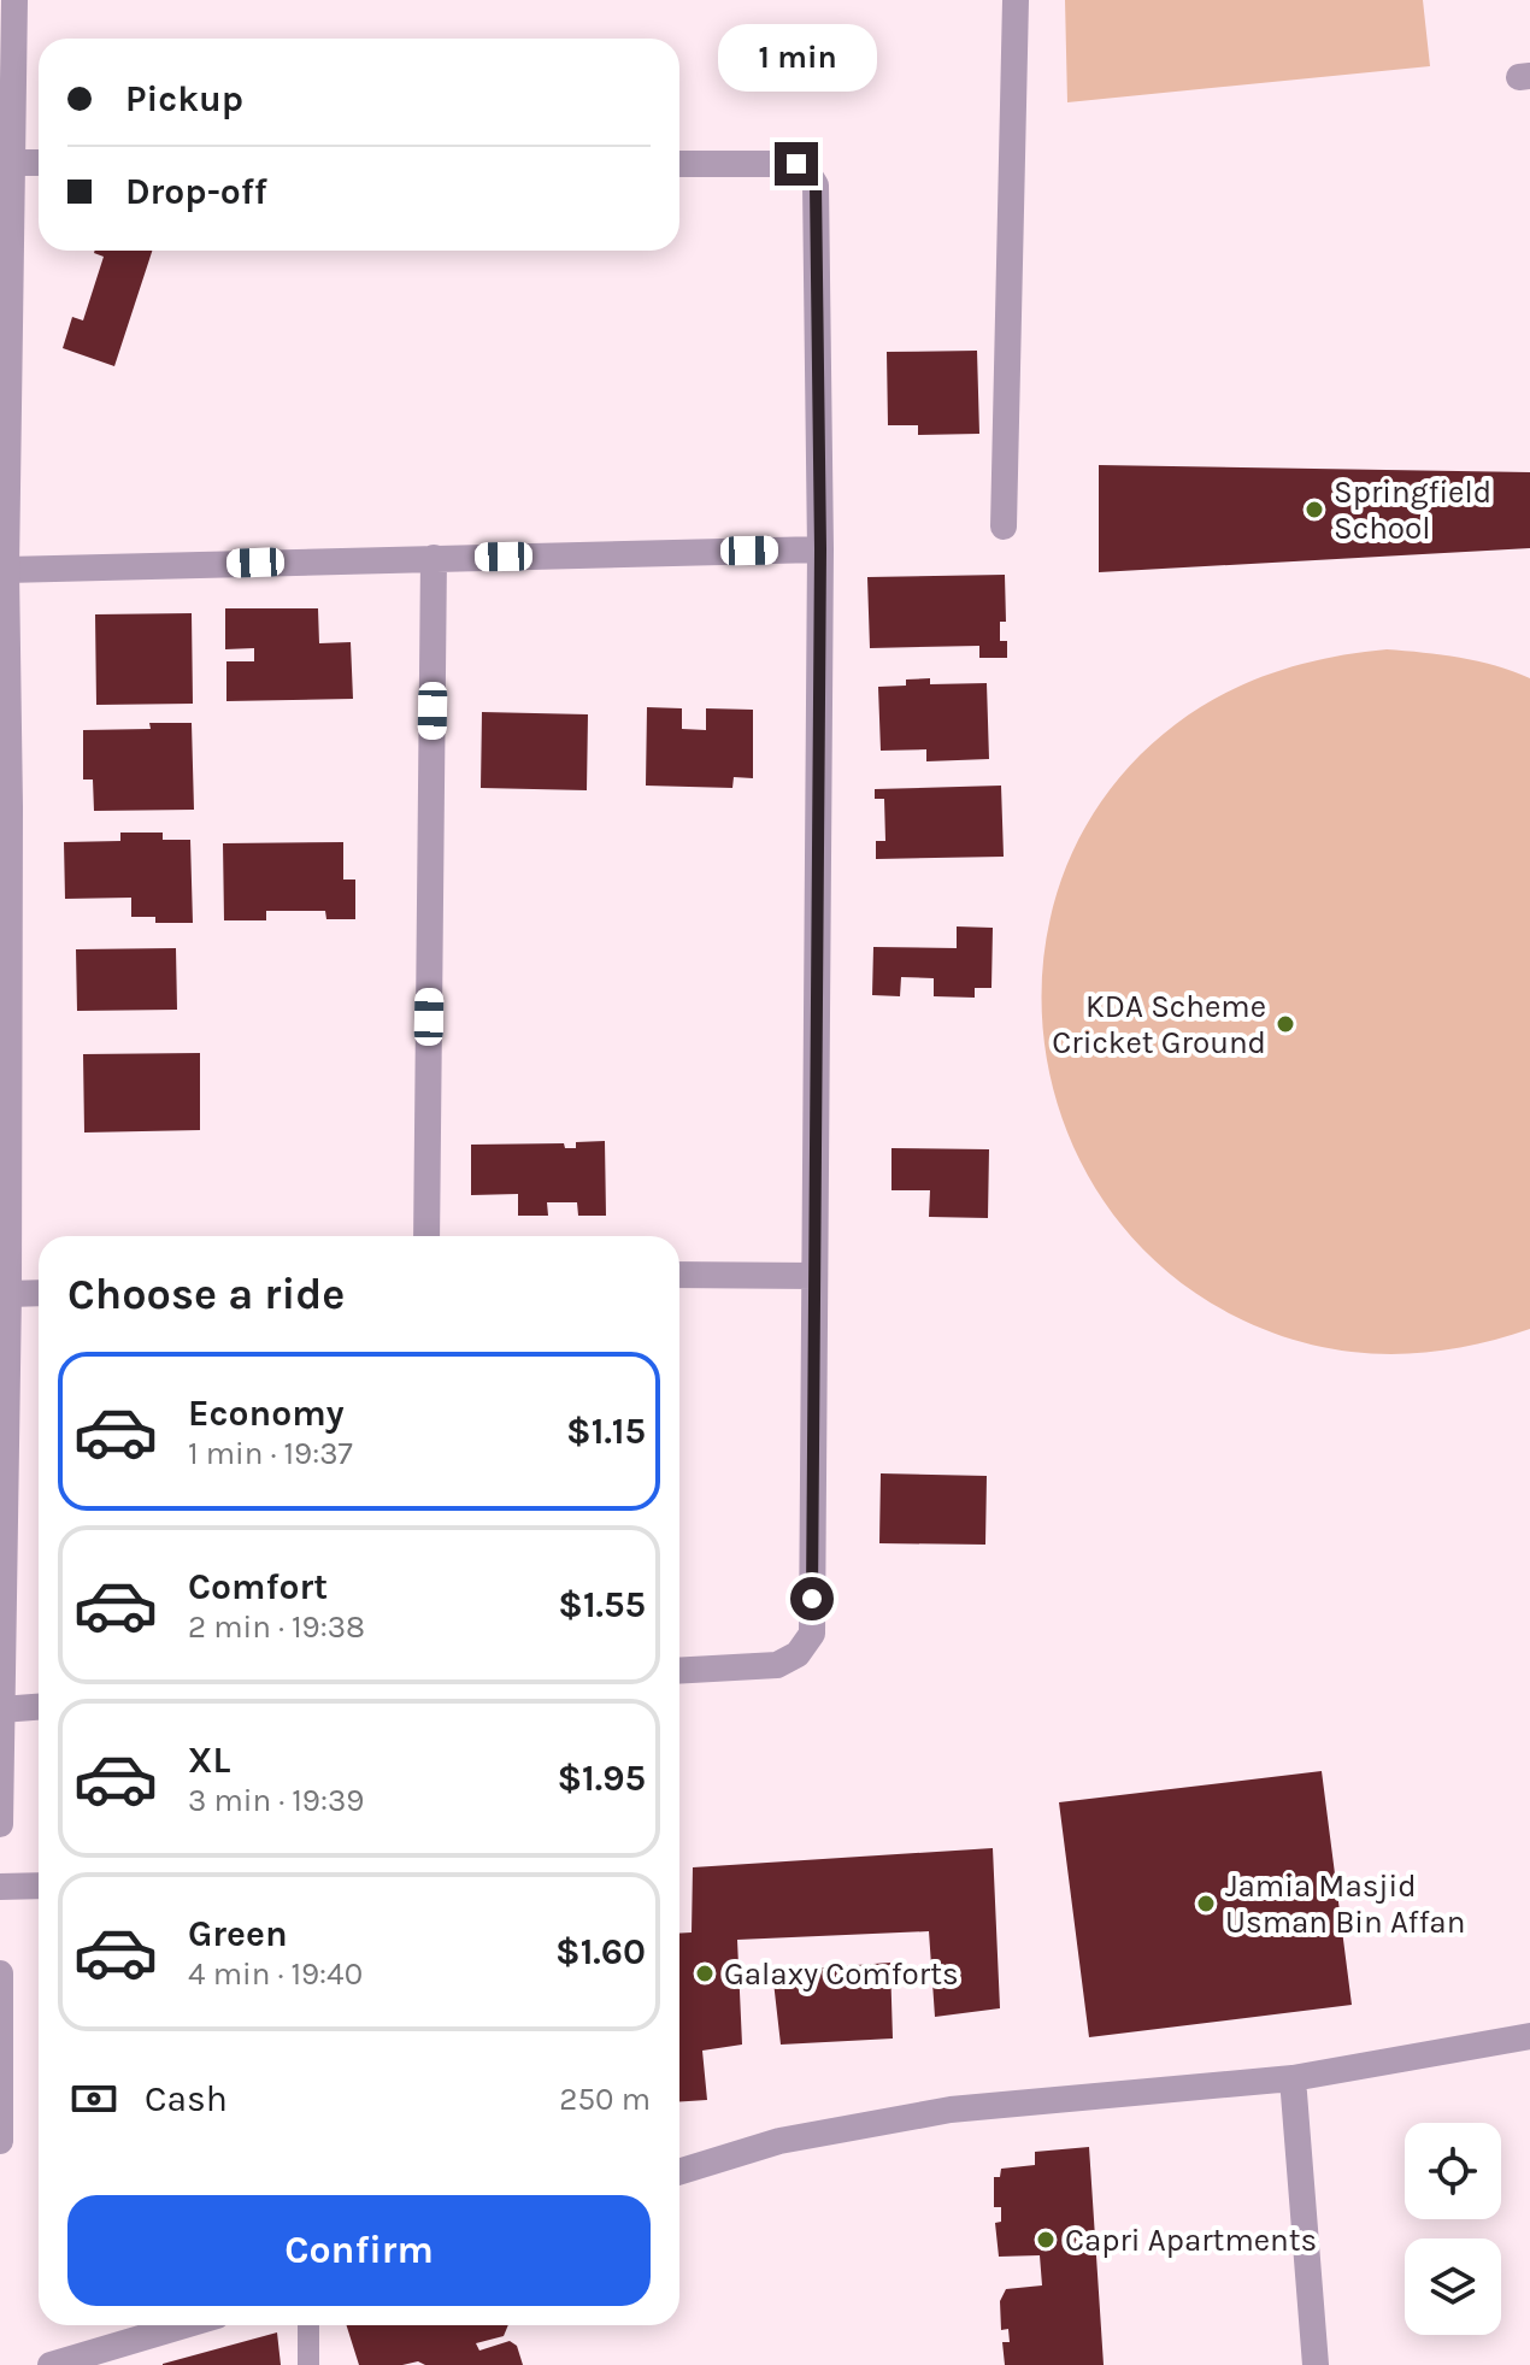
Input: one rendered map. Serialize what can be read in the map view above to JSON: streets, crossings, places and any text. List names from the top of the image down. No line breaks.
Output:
{"places":["Springfield School","KDA Scheme Cricket Ground","Jamia Masjid Usman Bin Affan","Galaxy Comforts","Capri Apartments"],"page":{"bubble":"1 min","banner":["Pickup","Drop-off"],"heading":"Choose a ride","list":[{"name":"Economy","note":"1 min · 19:37","value":"$1.15"},{"name":"Comfort","note":"2 min · 19:38","value":"$1.55"},{"name":"XL","note":"3 min · 19:39","value":"$1.95"},{"name":"Green","note":"4 min · 19:40","value":"$1.60"}],"pay":["Cash","250 m"],"buttons":"Confirm"}}
